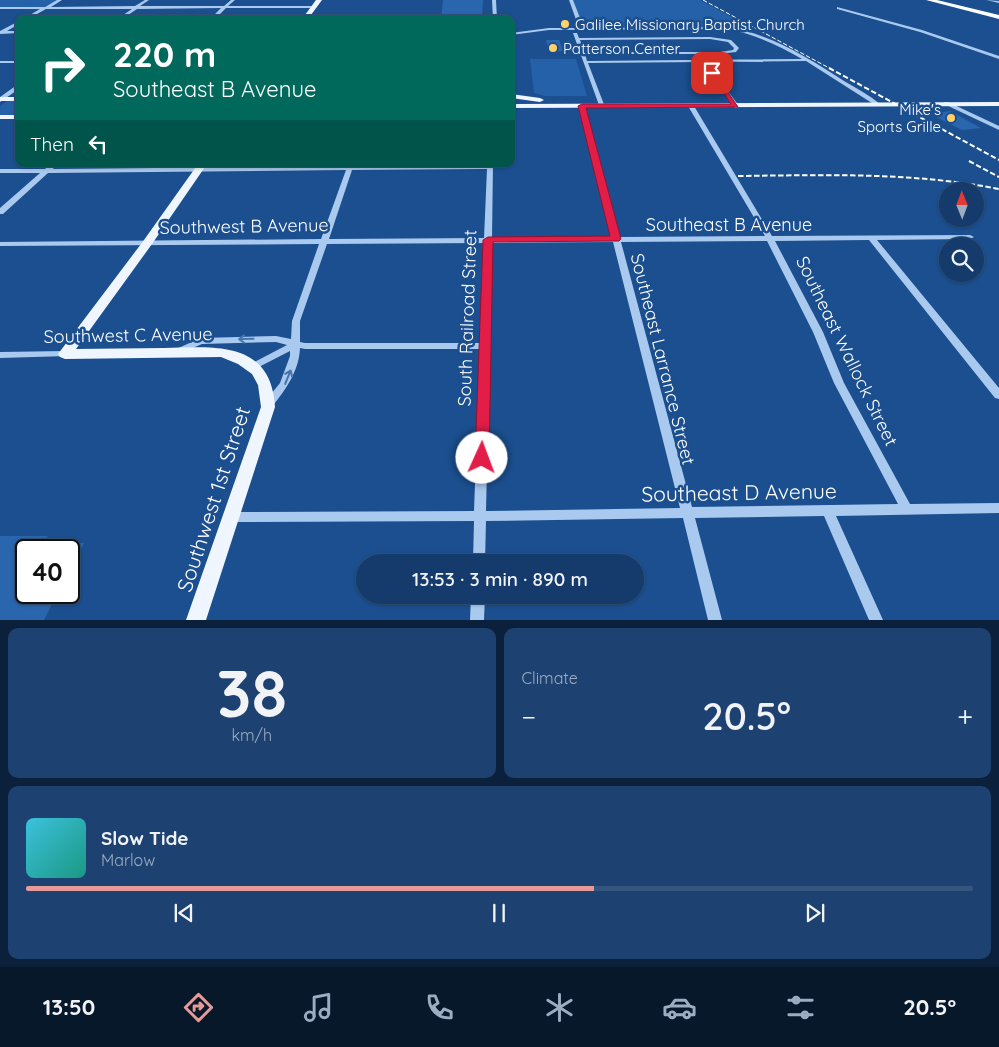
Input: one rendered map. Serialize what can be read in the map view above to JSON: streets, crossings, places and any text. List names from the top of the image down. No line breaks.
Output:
{"streets":{"main road":["Southwest C Avenue","Southwest 1st Street"],"street":["Southeast B Avenue","Southwest B Avenue","South Railroad Street","Southeast Wallock Street","Southeast Larrance Street","Southeast D Avenue"]},"crossings":[["Southeast B Avenue","Southwest B Avenue"],["Southeast B Avenue","South Railroad Street"],["Southeast B Avenue","Southeast Wallock Street"],["Southeast B Avenue","Southeast Larrance Street"],["Southwest B Avenue","South Railroad Street"],["South Railroad Street","Southeast D Avenue"],["Southwest C Avenue","Southwest 1st Street"],["Southeast Wallock Street","Southeast D Avenue"],["Southeast Larrance Street","Southeast D Avenue"],["Southeast D Avenue","Southwest 1st Street"]],"places":["Galilee Missionary Baptist Church","Patterson Center","Mike's Sports Grille"],"north":"top","page":{"turn":["220 m","Southeast B Avenue"],"then":"Then","limit":"40","trip":"13:53 · 3 min · 890 m","tile":[["38","km/h"],"Climate"],"heat":["−","20.5°","+"],"song":["Slow Tide","Marlow"],"tabs":["13:50","20.5°"]}}
